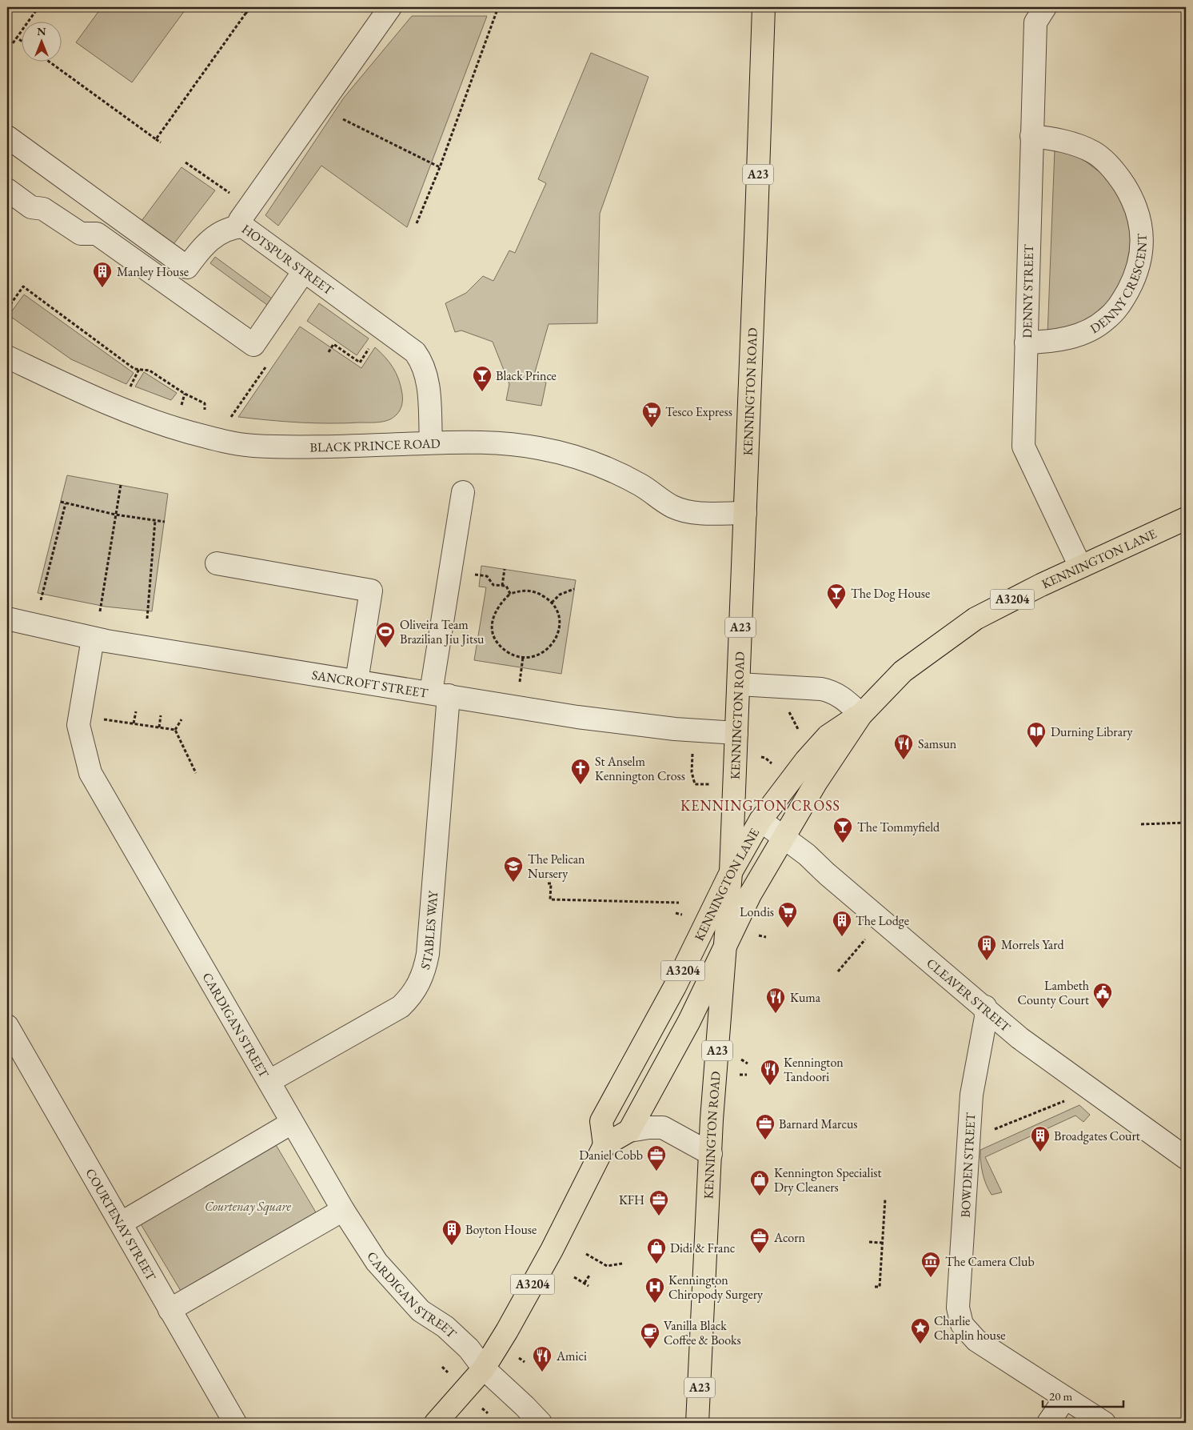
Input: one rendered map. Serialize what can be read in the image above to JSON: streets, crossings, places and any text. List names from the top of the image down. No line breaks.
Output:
{"streets":{"main road":["A23","KENNINGTON ROAD","KENNINGTON LANE","A3204"],"street":["HOTSPUR STREET","DENNY CRESCENT","DENNY STREET","BLACK PRINCE ROAD","SANCROFT STREET","STABLES WAY","CLEAVER STREET","CARDIGAN STREET","BOWDEN STREET","COURTENAY STREET"]},"crossings":[["HOTSPUR STREET","BLACK PRINCE ROAD"],["DENNY CRESCENT","DENNY STREET"],["DENNY STREET","KENNINGTON LANE"],["KENNINGTON ROAD","BLACK PRINCE ROAD"],["KENNINGTON ROAD","KENNINGTON LANE"],["KENNINGTON ROAD","SANCROFT STREET"],["KENNINGTON LANE","A3204"],["KENNINGTON LANE","CLEAVER STREET"],["A3204","CARDIGAN STREET"],["SANCROFT STREET","STABLES WAY"],["SANCROFT STREET","CARDIGAN STREET"],["STABLES WAY","CARDIGAN STREET"],["CLEAVER STREET","BOWDEN STREET"]],"districts":["KENNINGTON CROSS"],"parks":["Courtenay Square"],"places":{"building":["Manley House","The Lodge","Morrels Yard","Broadgates Court","Boyton House"],"bar":["Black Prince","The Dog House","The Tommyfield"],"supermarket":["Tesco Express","Londis"],"sports":["Oliveira Team Brazilian Jiu Jitsu"],"library":["Durning Library"],"restaurant":["Samsun","Kuma","Kennington Tandoori","Amici"],"church":["St Anselm Kennington Cross"],"school or university":["The Pelican Nursery"],"public building":["Lambeth County Court"],"office":["Barnard Marcus","Daniel Cobb","KFH","Acorn"],"shop":["Kennington Specialist Dry Cleaners","Didi & Franc"],"museum":["The Camera Club"],"hospital":["Kennington Chiropody Surgery"],"place":["Charlie Chaplin house"],"cafe":["Vanilla Black Coffee & Books"]},"scale_bar":"20 m","north":"top"}
